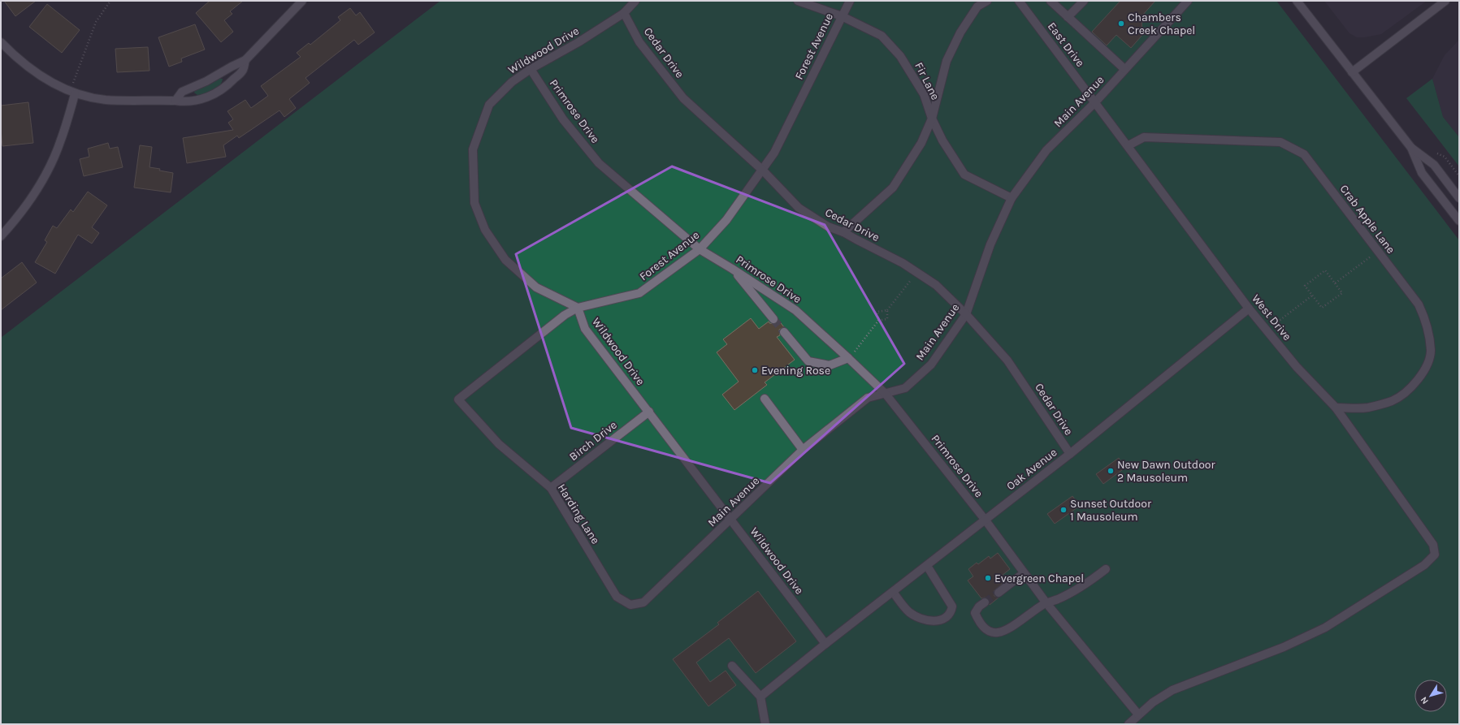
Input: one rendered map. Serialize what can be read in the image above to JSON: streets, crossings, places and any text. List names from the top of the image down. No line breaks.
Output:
{"streets":{"street":["East Drive","Forest Avenue","Wildwood Drive","Cedar Drive","Fir Lane","Main Avenue","Primrose Drive","Crab Apple Lane","West Drive","Birch Drive","Oak Avenue","Harding Lane"]},"crossings":[["East Drive","Main Avenue"],["East Drive","West Drive"],["Forest Avenue","Wildwood Drive"],["Forest Avenue","Cedar Drive"],["Forest Avenue","Fir Lane"],["Forest Avenue","Primrose Drive"],["Forest Avenue","Harding Lane"],["Wildwood Drive","Cedar Drive"],["Wildwood Drive","Main Avenue"],["Wildwood Drive","Primrose Drive"],["Wildwood Drive","Birch Drive"],["Wildwood Drive","Oak Avenue"],["Cedar Drive","Main Avenue"],["Cedar Drive","Oak Avenue"],["Fir Lane","Main Avenue"],["Main Avenue","Primrose Drive"],["Main Avenue","West Drive"],["Main Avenue","Harding Lane"],["Primrose Drive","West Drive"],["Primrose Drive","Oak Avenue"],["Crab Apple Lane","West Drive"],["West Drive","Oak Avenue"],["Birch Drive","Harding Lane"]],"places":["Chambers Creek Chapel","Evening Rose","New Dawn Outdoor 2 Mausoleum","Sunset Outdoor 1 Mausoleum","Evergreen Chapel"],"north":"bottom left"}
